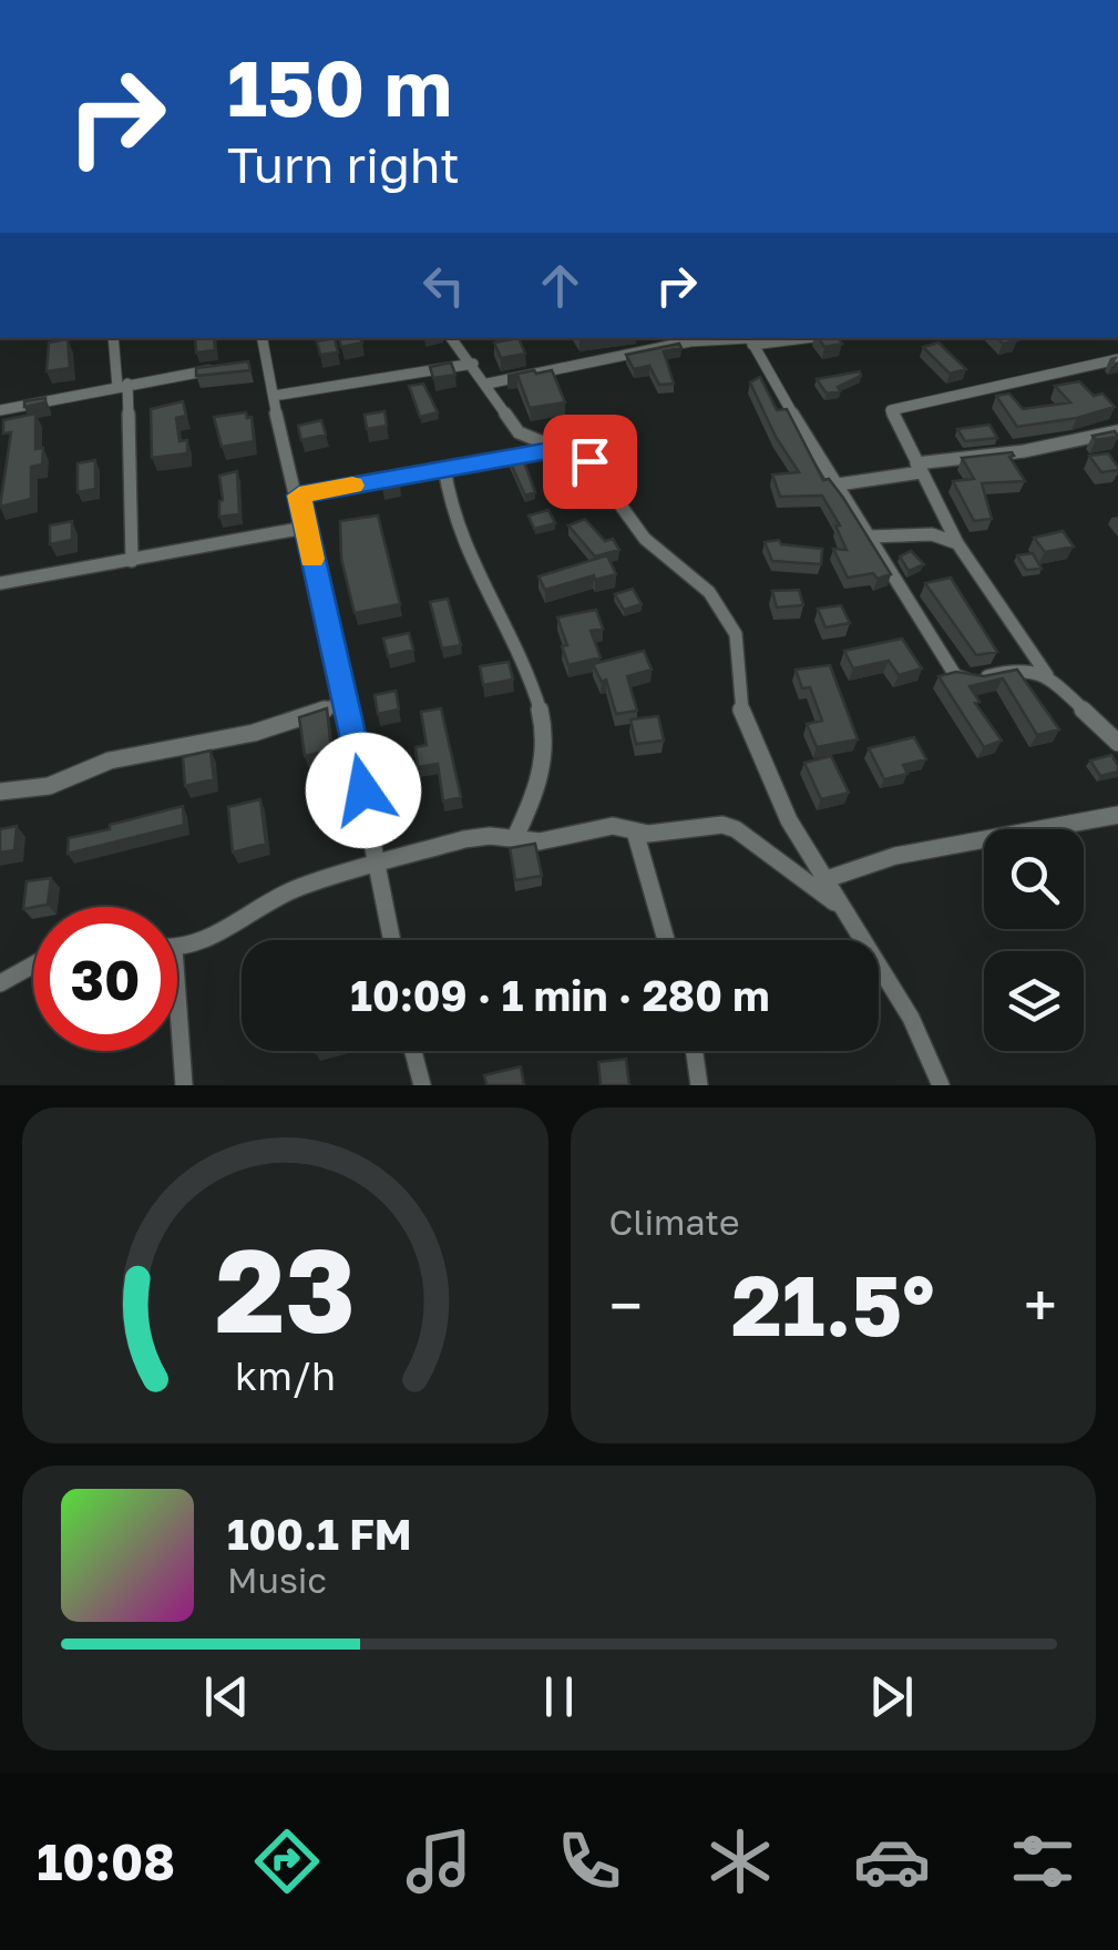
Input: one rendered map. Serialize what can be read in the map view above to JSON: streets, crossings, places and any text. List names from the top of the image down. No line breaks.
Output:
{"page":{"turn":["150 m","Turn right"],"limit":"30","trip":"10:09 · 1 min · 280 m","tile":"Climate","heat":["−","21.5°","+"],"song":["100.1 FM","Music"],"tabs":"10:08","gauge":["23","km/h"]}}
